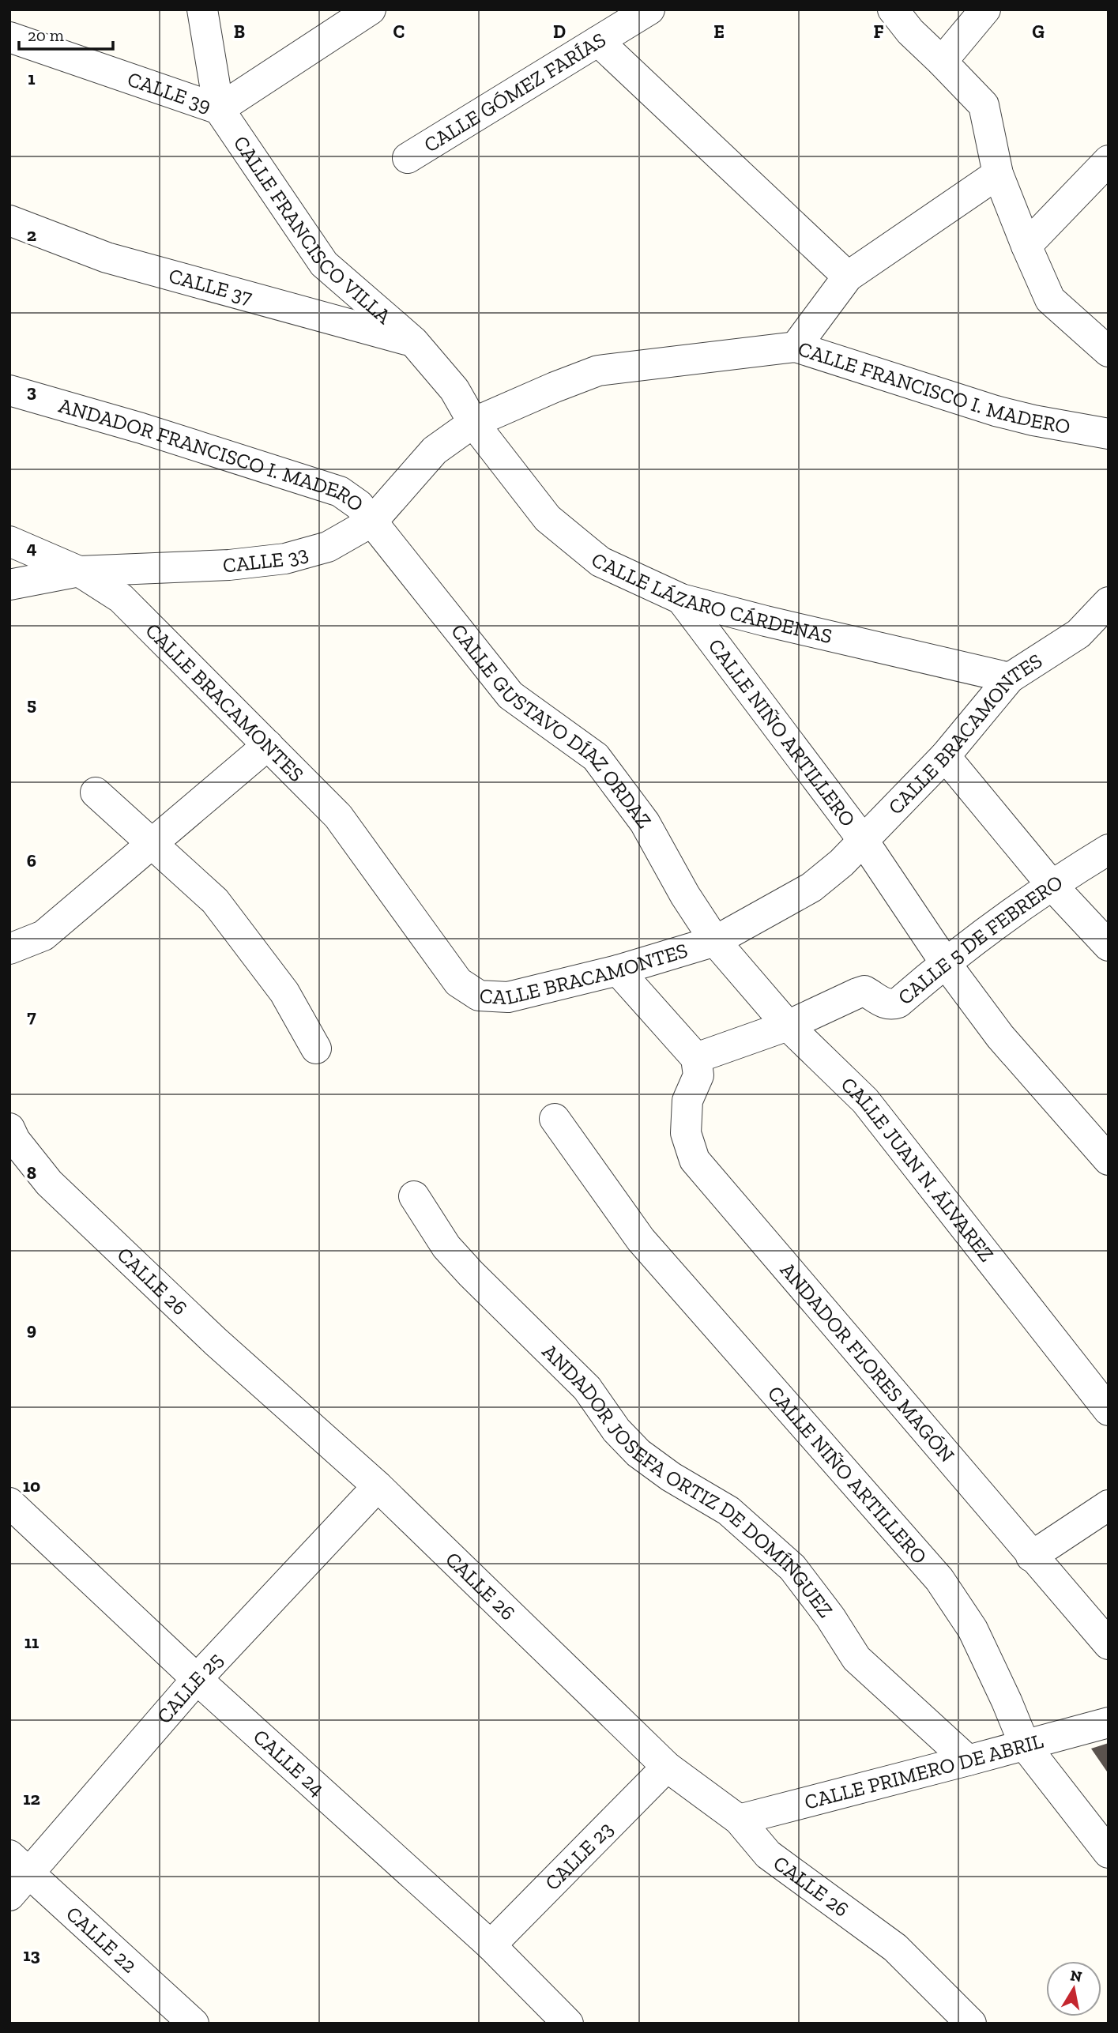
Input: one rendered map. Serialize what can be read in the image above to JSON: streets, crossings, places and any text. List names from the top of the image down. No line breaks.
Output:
{"streets":{"street":["CALLE 39","CALLE GÓMEZ FARÍAS","CALLE FRANCISCO VILLA","CALLE 37","CALLE FRANCISCO I. MADERO","ANDADOR FRANCISCO I. MADERO","CALLE 33","CALLE LÁZARO CÁRDENAS","CALLE BRACAMONTES","CALLE GUSTAVO DÍAZ ORDAZ","CALLE NIÑO ARTILLERO","CALLE 5 DE FEBRERO","CALLE JUAN N. ÁLVAREZ","CALLE 26","ANDADOR FLORES MAGÓN","ANDADOR JOSEFA ORTIZ DE DOMÍNGUEZ","CALLE 25","CALLE 24","CALLE PRIMERO DE ABRIL","CALLE 23","CALLE 22"]},"crossings":[["CALLE 39","CALLE FRANCISCO VILLA"],["CALLE FRANCISCO VILLA","CALLE 37"],["CALLE FRANCISCO VILLA","CALLE FRANCISCO I. MADERO"],["CALLE FRANCISCO VILLA","CALLE 33"],["CALLE FRANCISCO VILLA","CALLE LÁZARO CÁRDENAS"],["CALLE FRANCISCO I. MADERO","CALLE 33"],["CALLE FRANCISCO I. MADERO","CALLE LÁZARO CÁRDENAS"],["ANDADOR FRANCISCO I. MADERO","CALLE 33"],["ANDADOR FRANCISCO I. MADERO","CALLE GUSTAVO DÍAZ ORDAZ"],["CALLE 33","CALLE LÁZARO CÁRDENAS"],["CALLE 33","CALLE BRACAMONTES"],["CALLE 33","CALLE GUSTAVO DÍAZ ORDAZ"],["CALLE LÁZARO CÁRDENAS","CALLE BRACAMONTES"],["CALLE LÁZARO CÁRDENAS","CALLE NIÑO ARTILLERO"],["CALLE BRACAMONTES","CALLE GUSTAVO DÍAZ ORDAZ"],["CALLE BRACAMONTES","CALLE NIÑO ARTILLERO"],["CALLE BRACAMONTES","CALLE JUAN N. ÁLVAREZ"],["CALLE GUSTAVO DÍAZ ORDAZ","CALLE JUAN N. ÁLVAREZ"],["CALLE NIÑO ARTILLERO","CALLE 5 DE FEBRERO"],["CALLE NIÑO ARTILLERO","CALLE PRIMERO DE ABRIL"],["CALLE 5 DE FEBRERO","CALLE JUAN N. ÁLVAREZ"],["CALLE 5 DE FEBRERO","ANDADOR FLORES MAGÓN"],["CALLE 26","CALLE 25"],["CALLE 26","CALLE PRIMERO DE ABRIL"],["CALLE 26","CALLE 23"],["ANDADOR JOSEFA ORTIZ DE DOMÍNGUEZ","CALLE PRIMERO DE ABRIL"],["CALLE 25","CALLE 24"],["CALLE 25","CALLE 22"],["CALLE 24","CALLE 23"]],"scale_bar":"20 m","north":"top","grid":{"columns":["B","C","D","E","F","G"],"rows":["1","2","3","4","5","6","7","8","9","10","11","12","13"]}}
